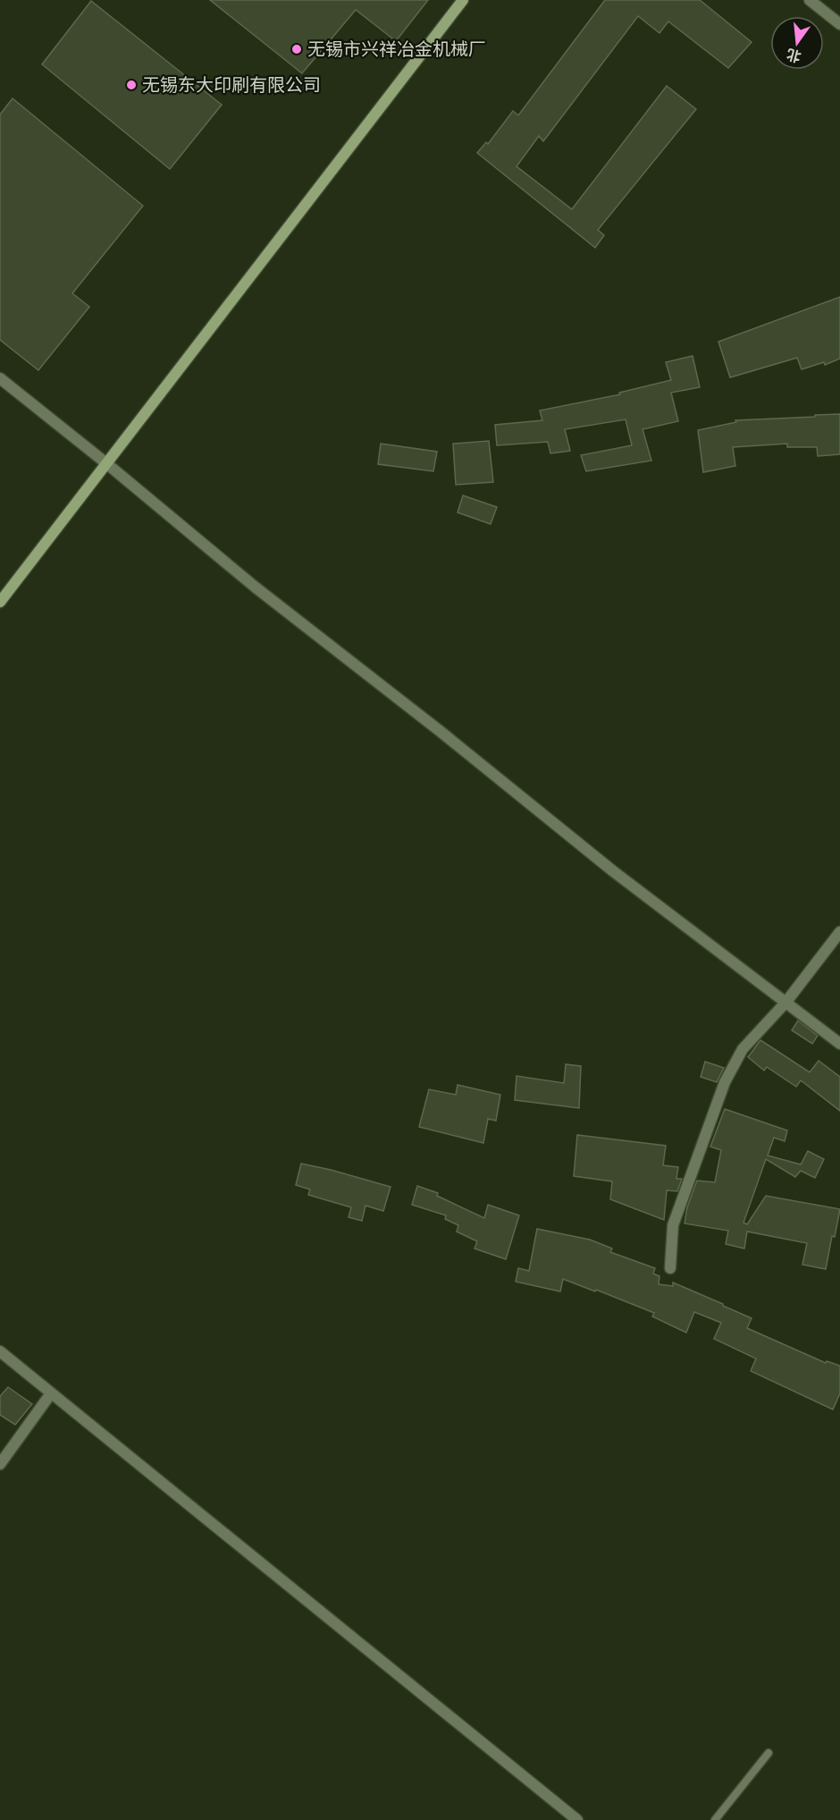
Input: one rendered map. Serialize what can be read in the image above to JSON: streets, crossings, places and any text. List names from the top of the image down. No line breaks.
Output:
{"places":["无锡市兴祥冶金机械厂","无锡东大印刷有限公司"],"north":"bottom"}
